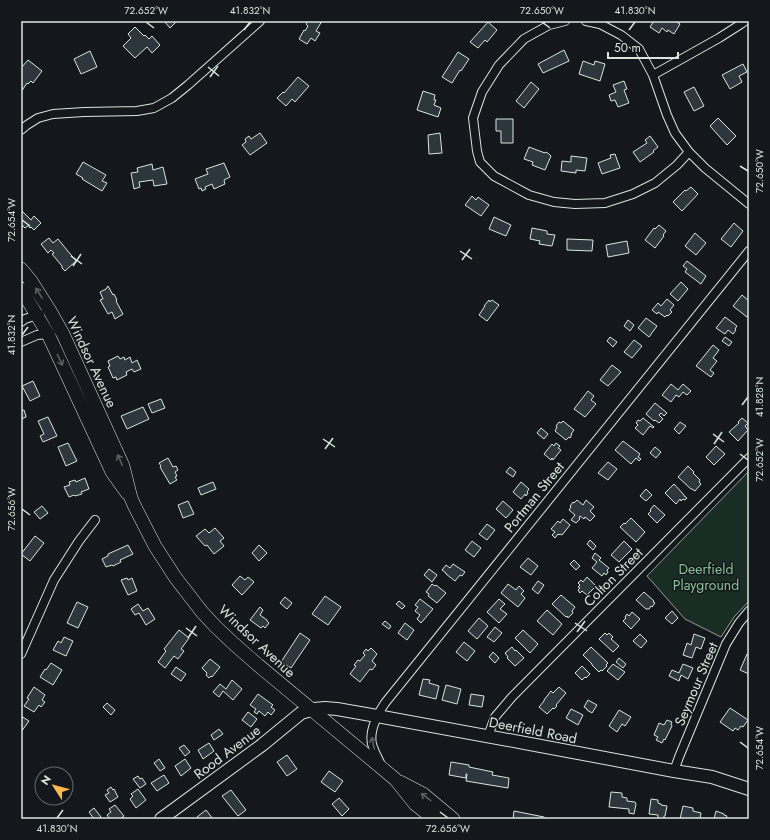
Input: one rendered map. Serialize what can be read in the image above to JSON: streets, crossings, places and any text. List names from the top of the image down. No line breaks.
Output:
{"streets":{"main road":["Windsor Avenue"],"street":["Portman Street","Colton Street","Seymour Street","Deerfield Road","Rood Avenue"]},"crossings":[["Windsor Avenue","Portman Street"],["Windsor Avenue","Deerfield Road"],["Windsor Avenue","Rood Avenue"],["Portman Street","Deerfield Road"],["Colton Street","Deerfield Road"],["Seymour Street","Deerfield Road"],["Deerfield Road","Rood Avenue"]],"parks":["Deerfield Playground"],"scale_bar":"50 m","north":"top left","coordinates":["72.652°W","41.832°N","72.650°W","41.830°N","72.654°W","41.828°N","72.656°W"]}
